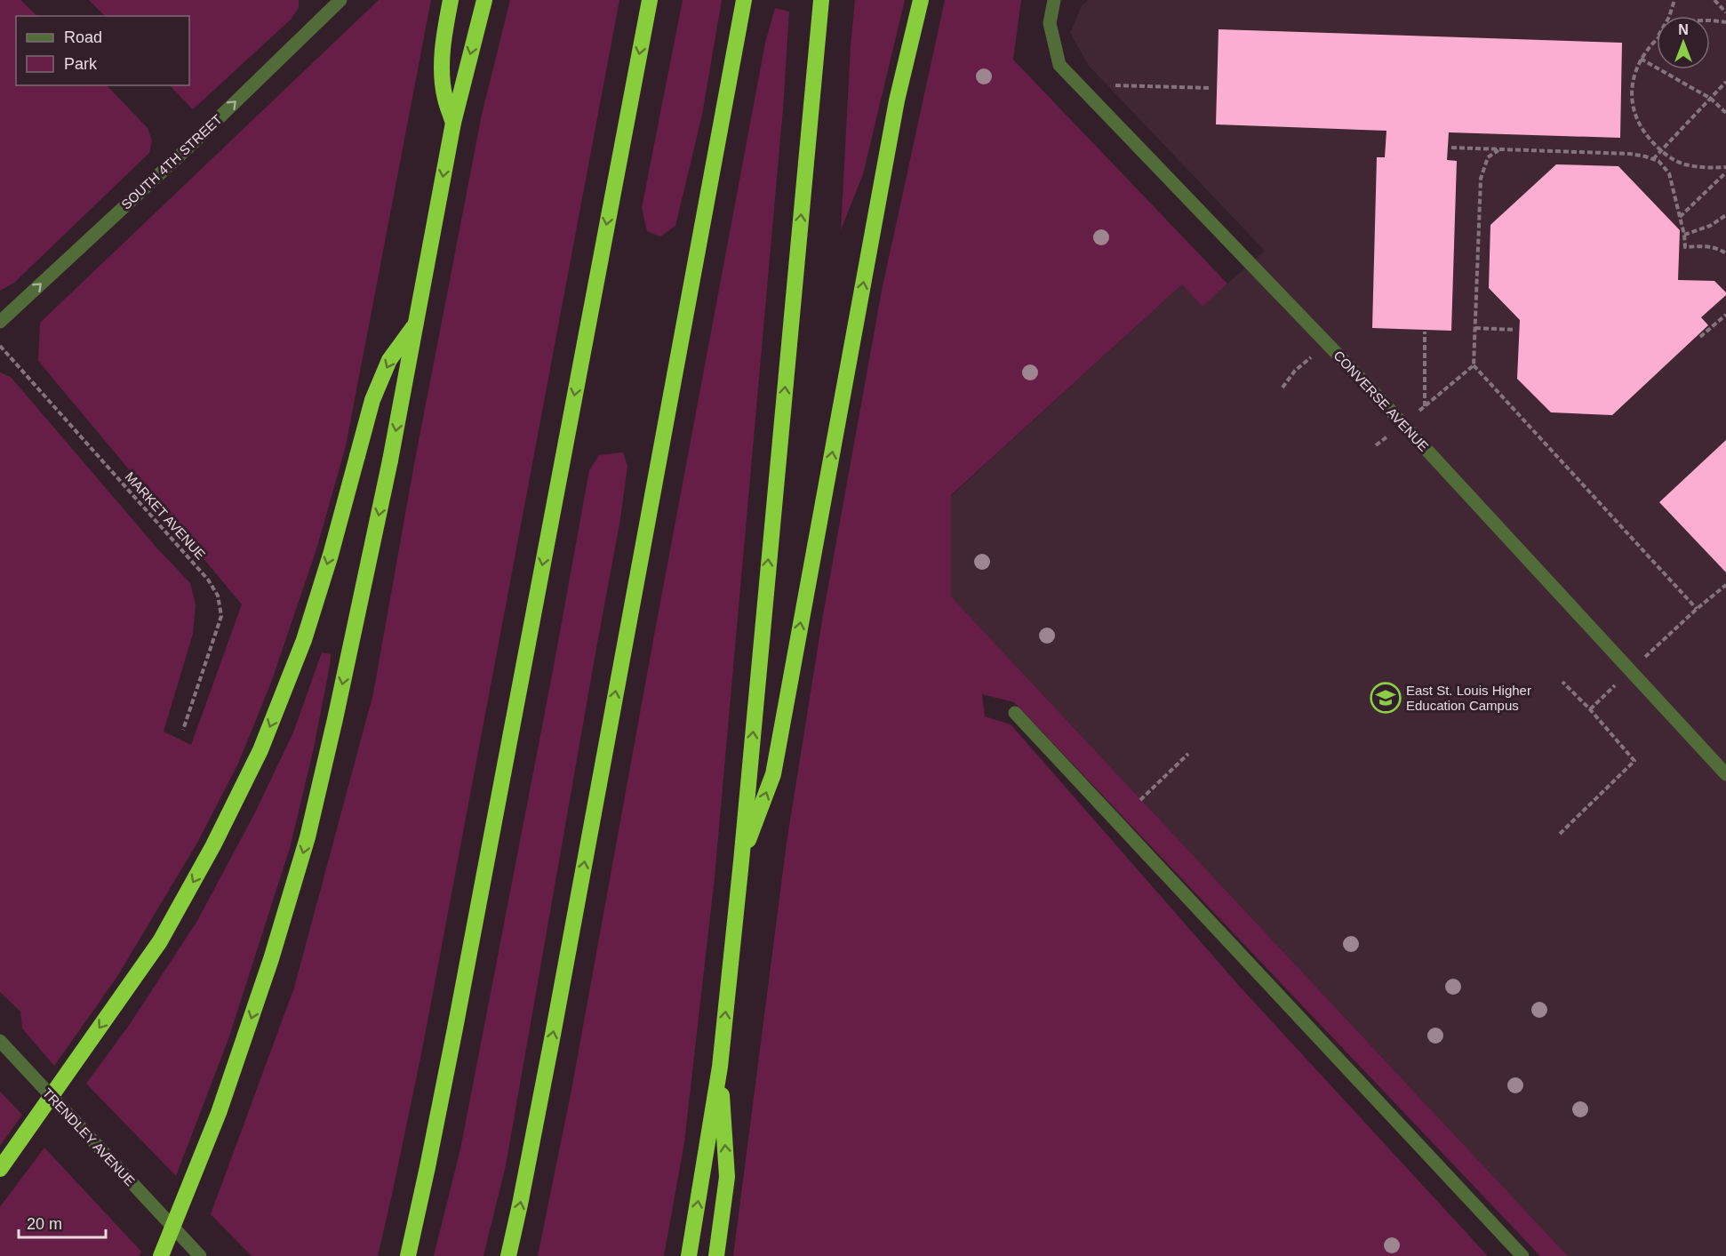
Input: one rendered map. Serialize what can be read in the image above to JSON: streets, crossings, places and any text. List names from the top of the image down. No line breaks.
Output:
{"streets":{"street":["SOUTH 4TH STREET","CONVERSE AVENUE","TRENDLEY AVENUE"],"path":["MARKET AVENUE"]},"one_way":["SOUTH 4TH STREET"],"places":{"school or university":["East St. Louis Higher Education Campus"]},"legend":["Road","Park"],"scale_bar":"20 m","north":"top"}
